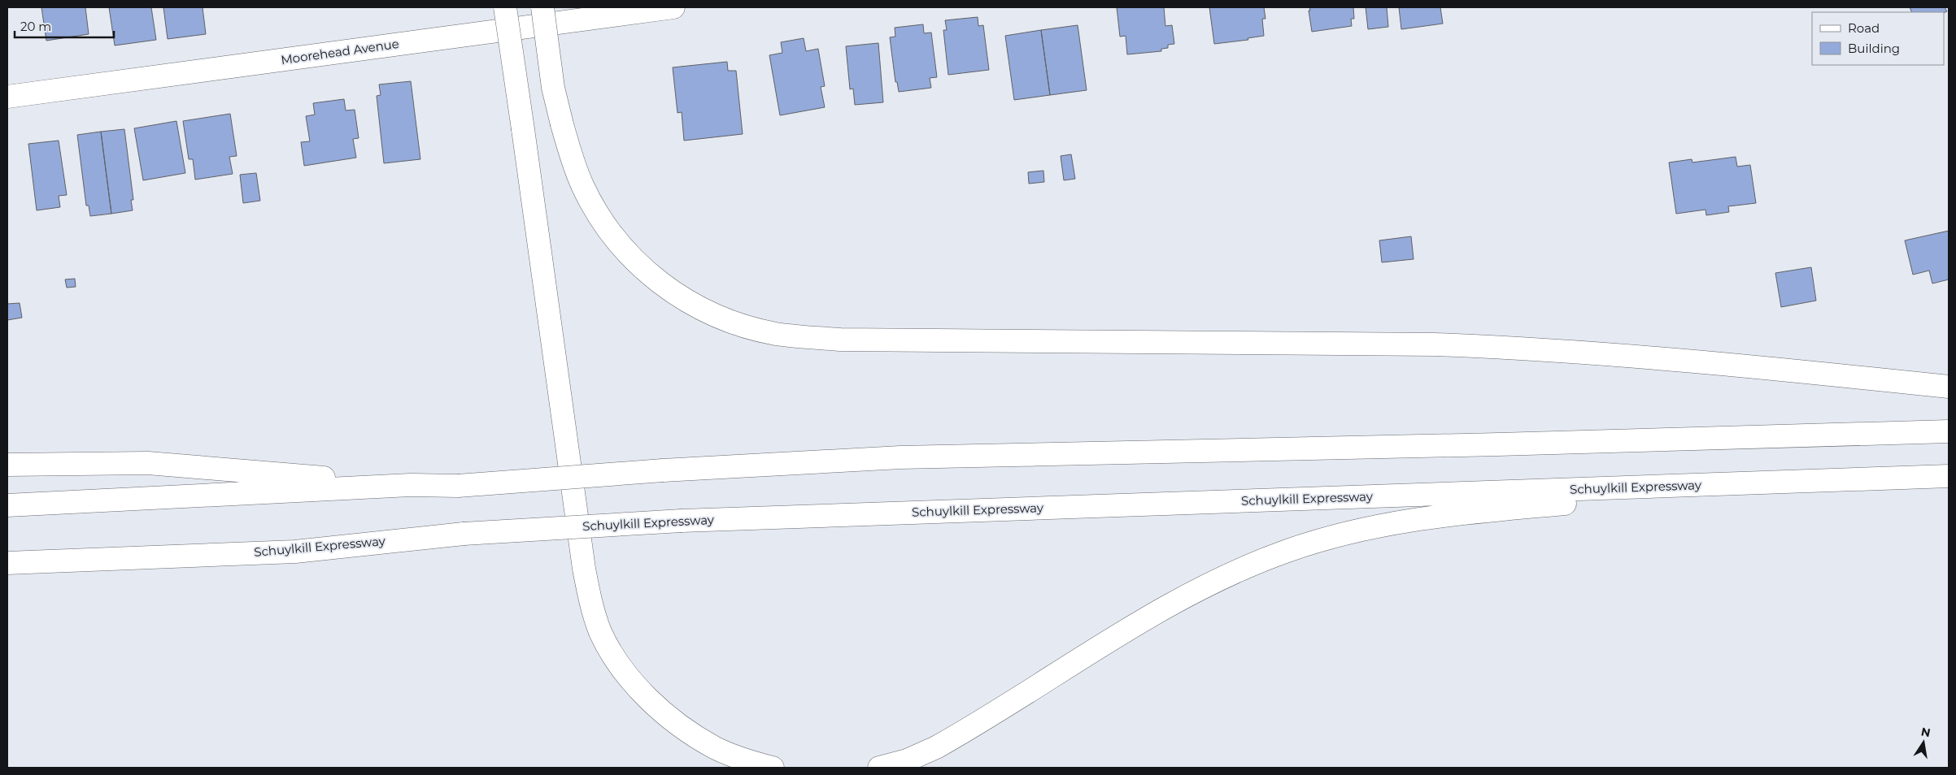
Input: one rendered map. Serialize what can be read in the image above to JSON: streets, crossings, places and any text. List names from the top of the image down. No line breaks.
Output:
{"streets":{"main road":["Moorehead Avenue","Schuylkill Expressway"]},"legend":["Road","Building"],"scale_bar":"20 m","north":"top"}
